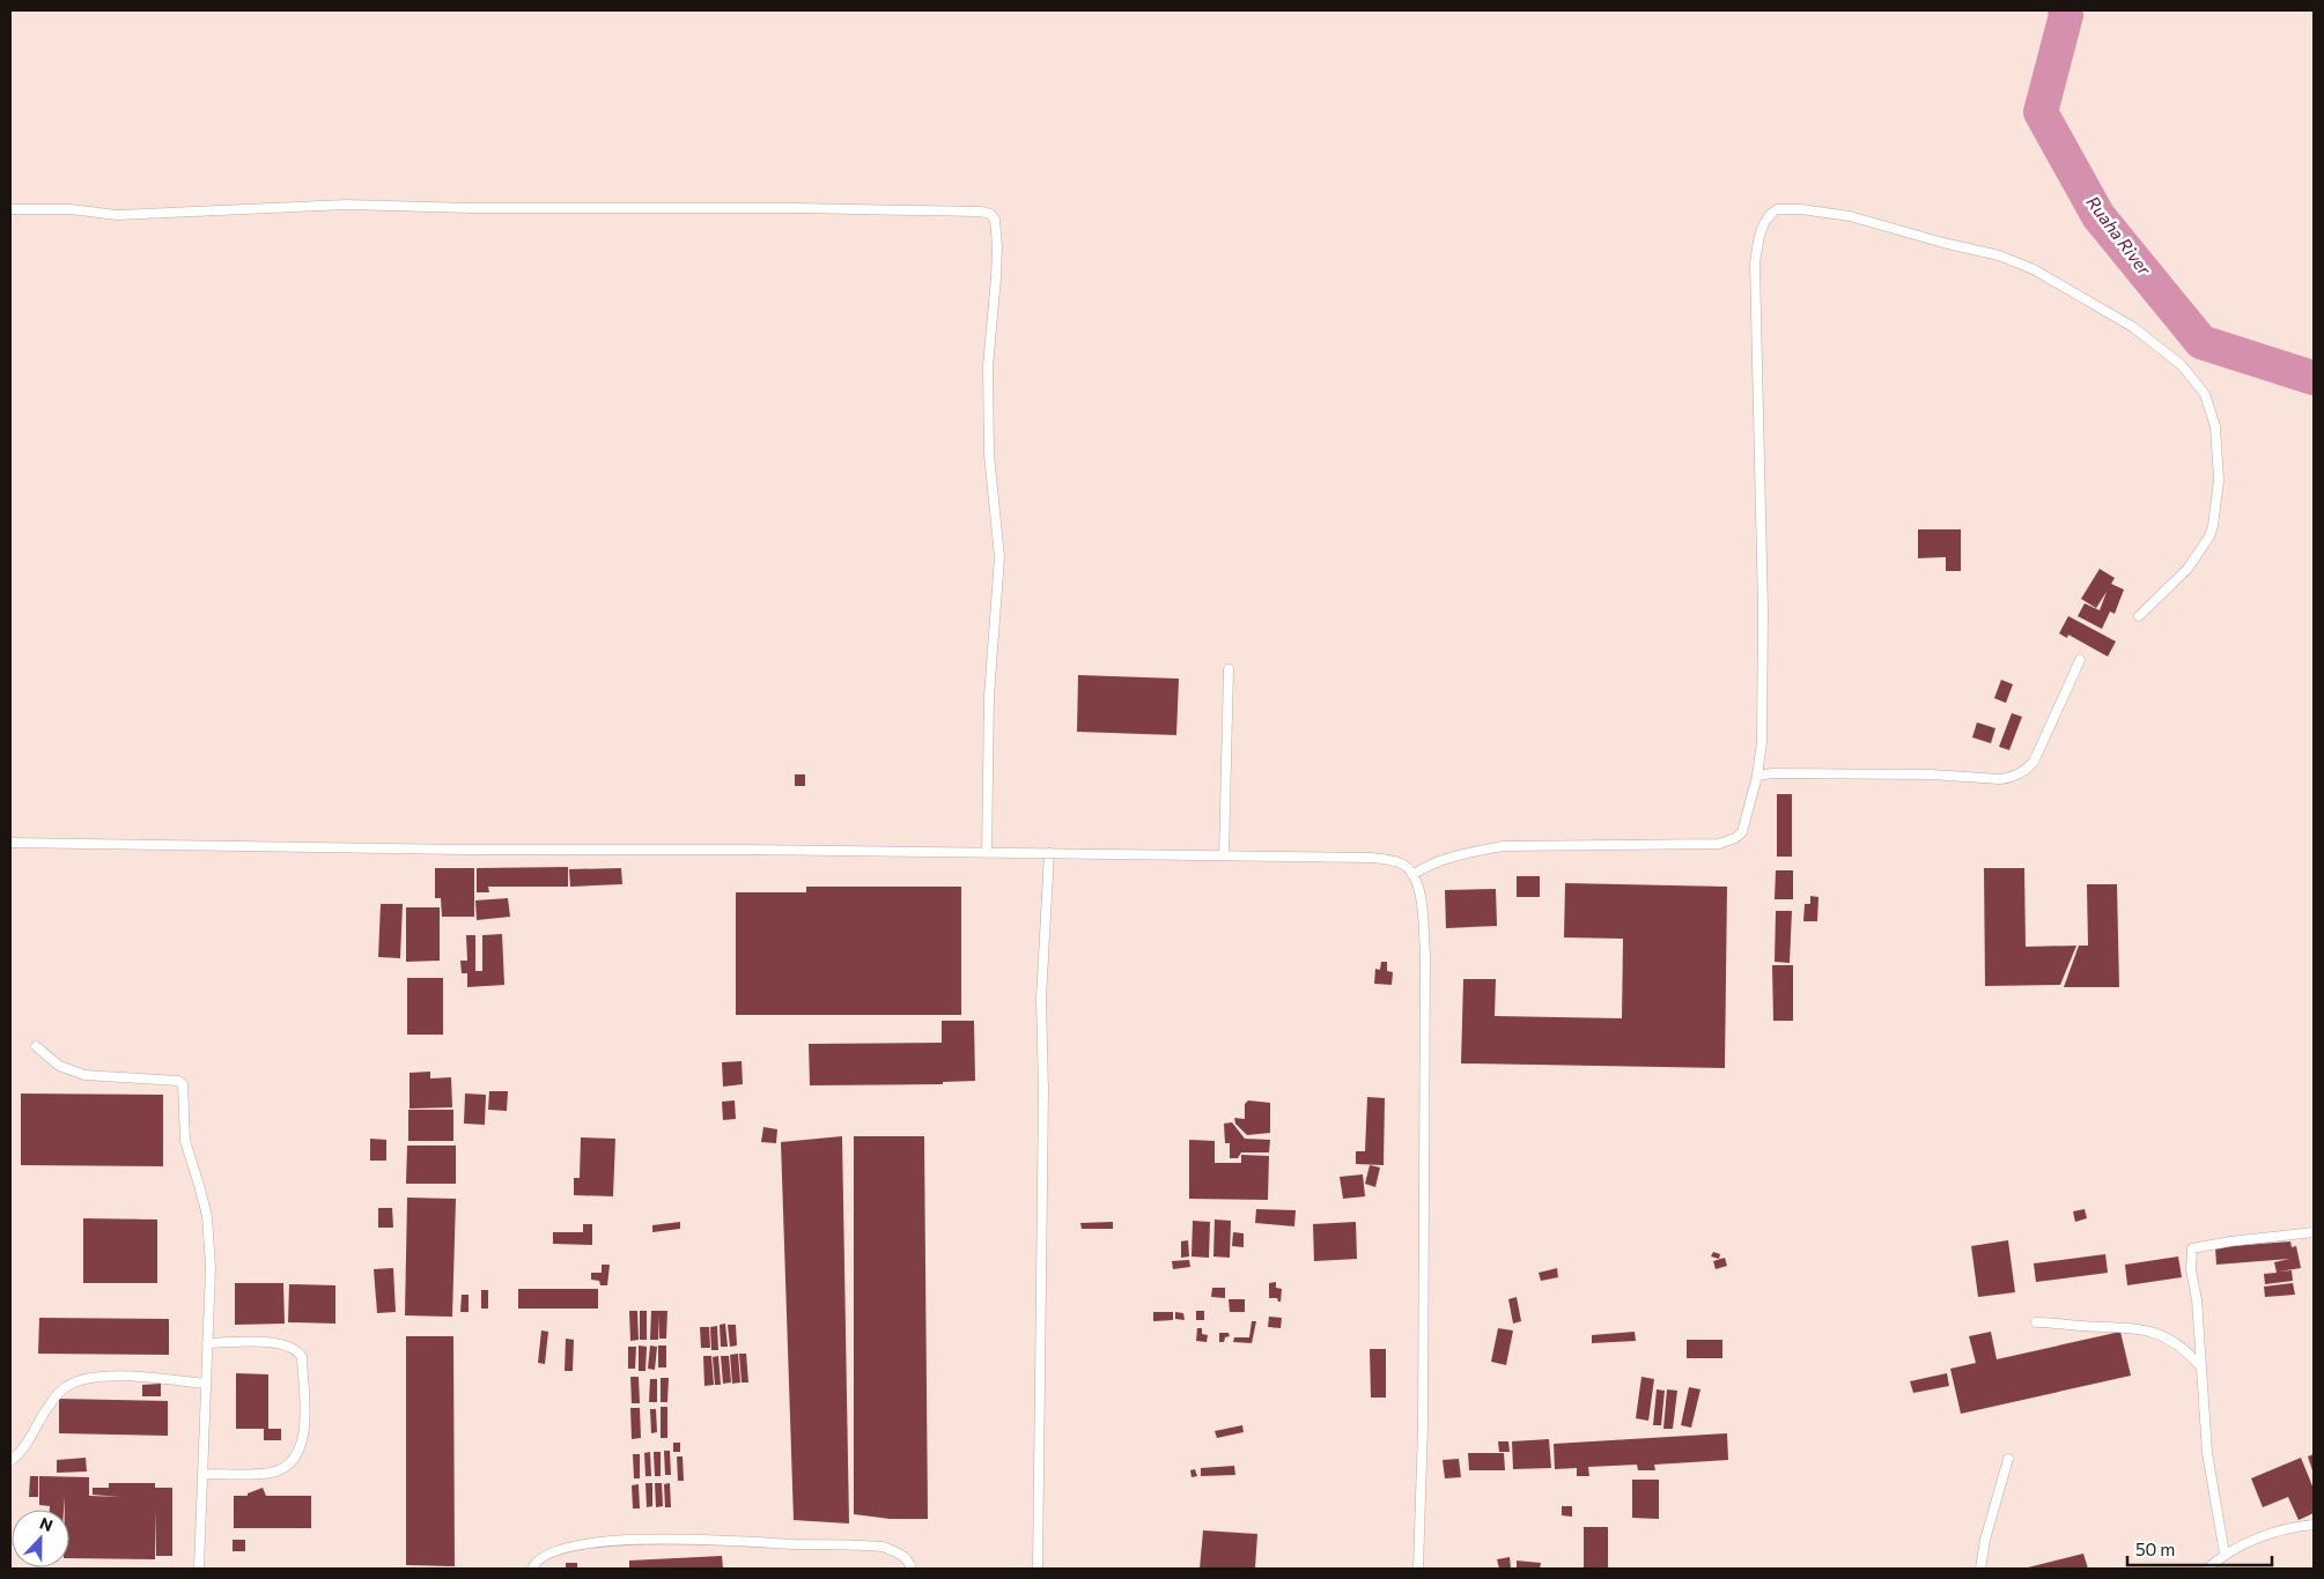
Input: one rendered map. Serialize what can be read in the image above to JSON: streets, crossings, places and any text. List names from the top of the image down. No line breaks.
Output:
{"water":["Ruaha River"],"scale_bar":"50 m","north":"top"}
